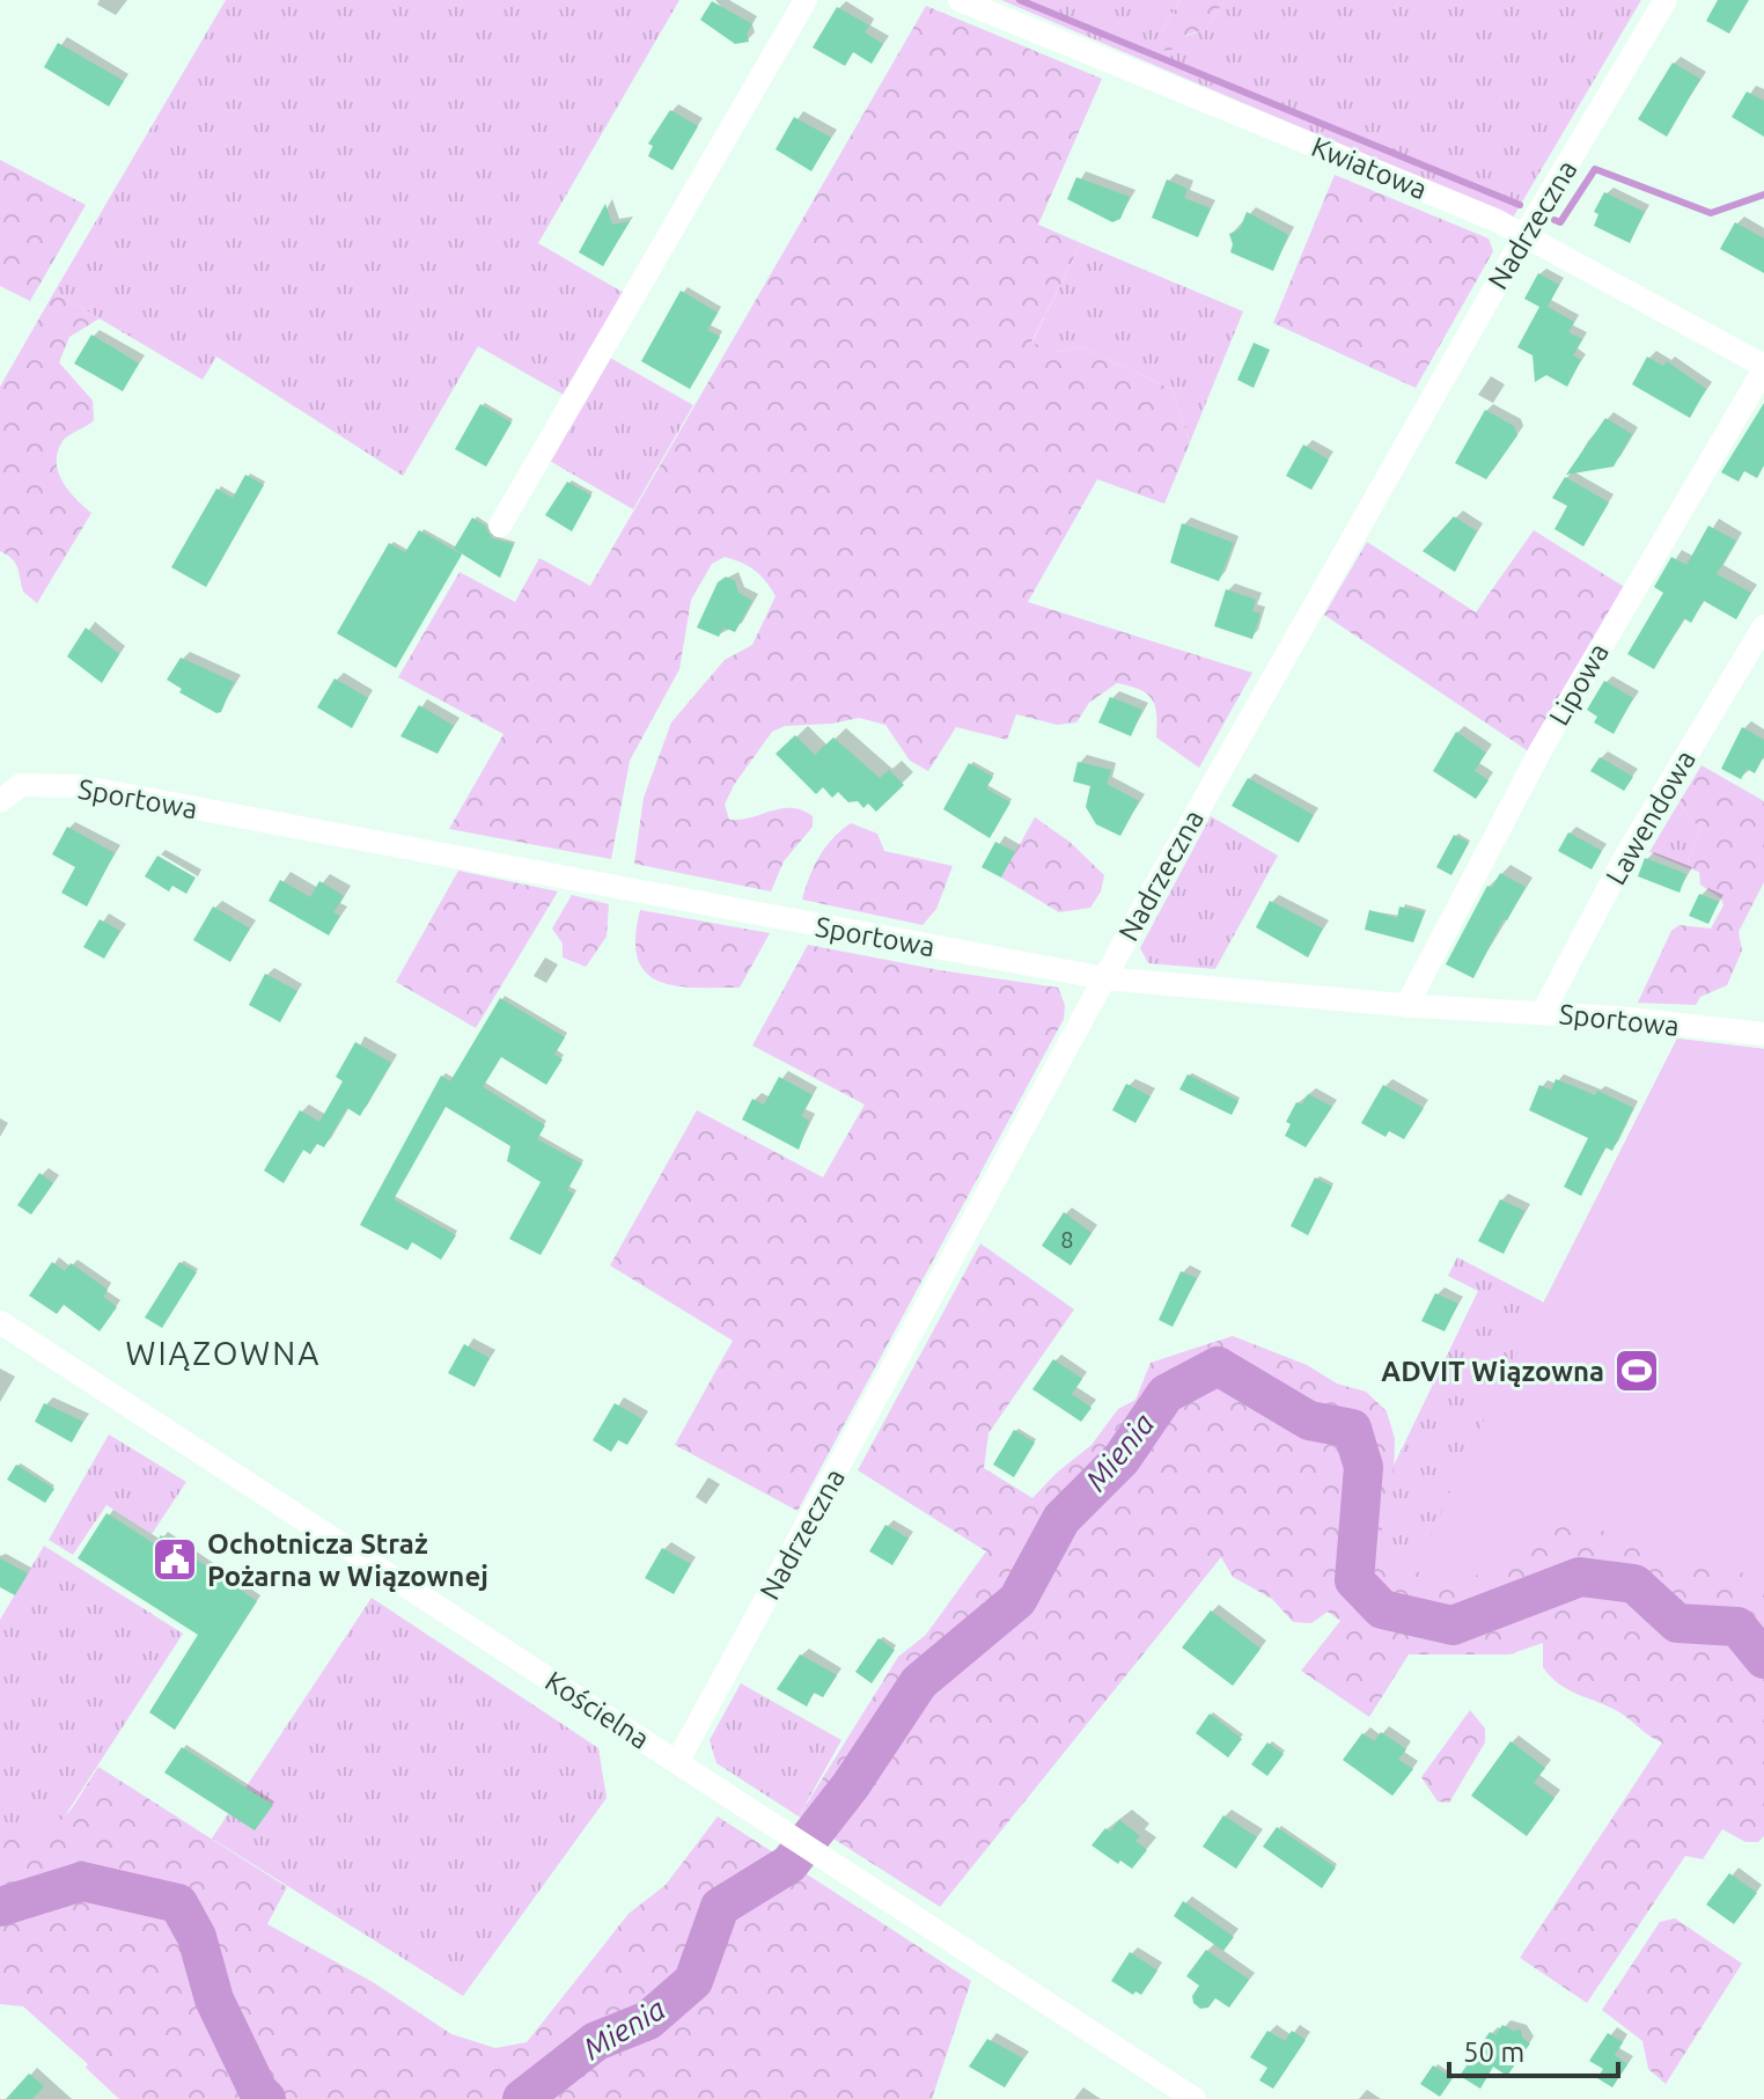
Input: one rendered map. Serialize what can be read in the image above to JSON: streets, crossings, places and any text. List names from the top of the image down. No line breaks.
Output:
{"streets":{"street":["Kwiatowa","Nadrzeczna","Lipowa","Sportowa","Lawendowa","Kościelna"]},"crossings":[["Kwiatowa","Nadrzeczna"],["Kwiatowa","Lipowa"],["Nadrzeczna","Sportowa"],["Nadrzeczna","Kościelna"],["Lipowa","Sportowa"],["Sportowa","Lawendowa"]],"districts":["WIĄZOWNA"],"water":["Mienia"],"places":{"sports":["ADVIT Wiązowna"],"public building":["Ochotnicza Straż Pożarna w Wiązownej"]},"house_numbers":["8"],"scale_bar":"50 m"}
